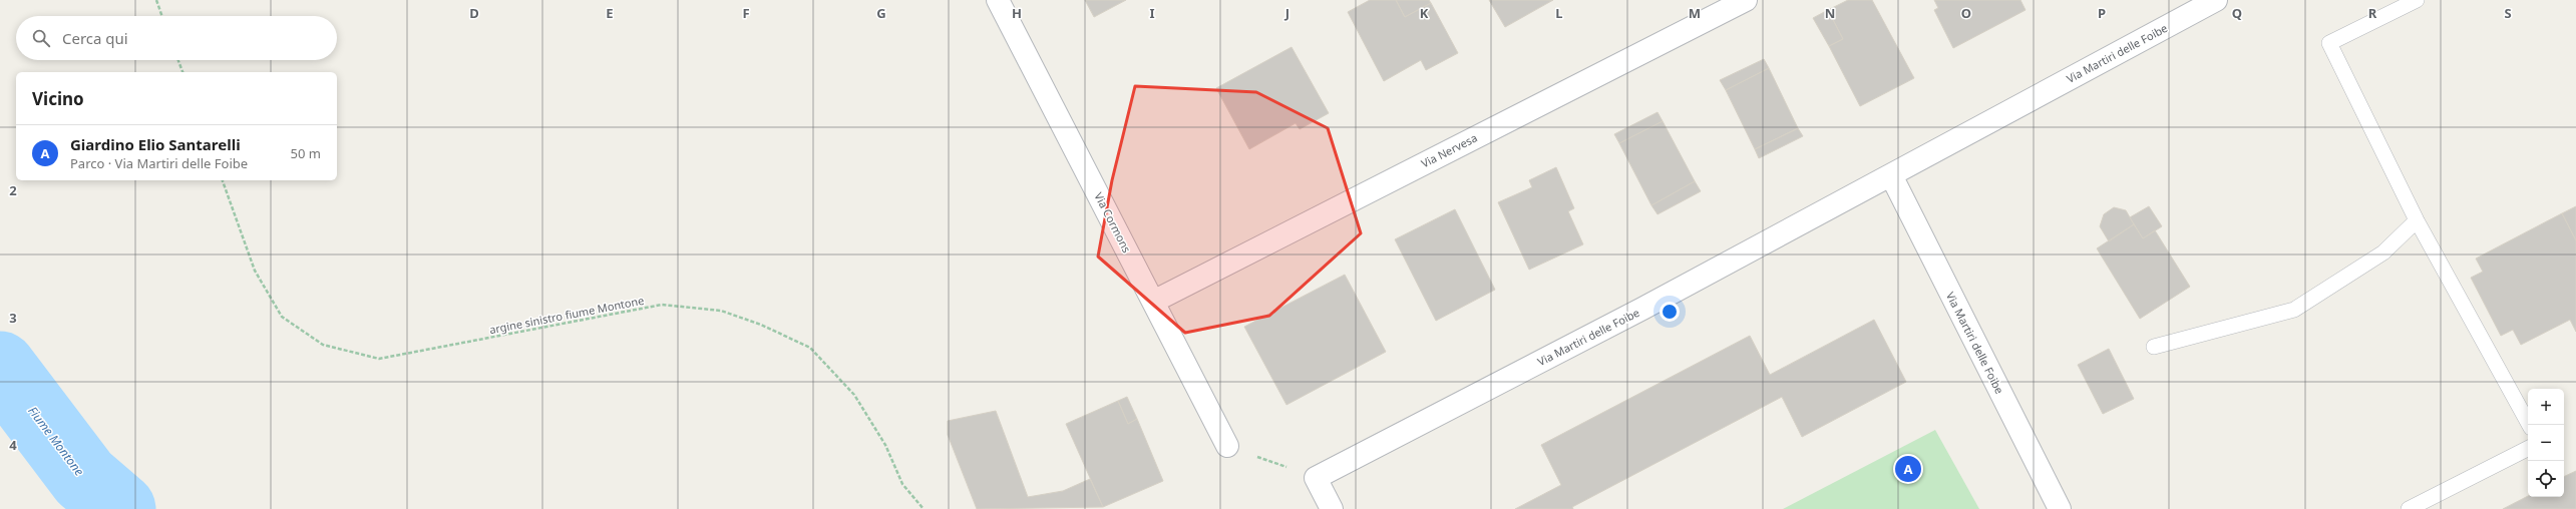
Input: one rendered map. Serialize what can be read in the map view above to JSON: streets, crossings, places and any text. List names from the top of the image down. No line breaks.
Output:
{"streets":{"street":["Via Martiri delle Foibe","Via Nervesa","Via Cormons"],"path":["argine sinistro fiume Montone"]},"crossings":[["Via Nervesa","Via Cormons"]],"water":["Fiume Montone"],"page":{"search":"Cerca qui","heading":"Vicino","list":[{"mark":"A","name":"Giardino Elio Santarelli","note":"Parco · Via Martiri delle Foibe","value":"50 m"}],"map_buttons":["+","−"],"pins":"A"},"grid":{"columns":["D","E","F","G","H","I","J","K","L","M","N","O","P","Q","R","S"],"rows":["2","3","4"]}}
